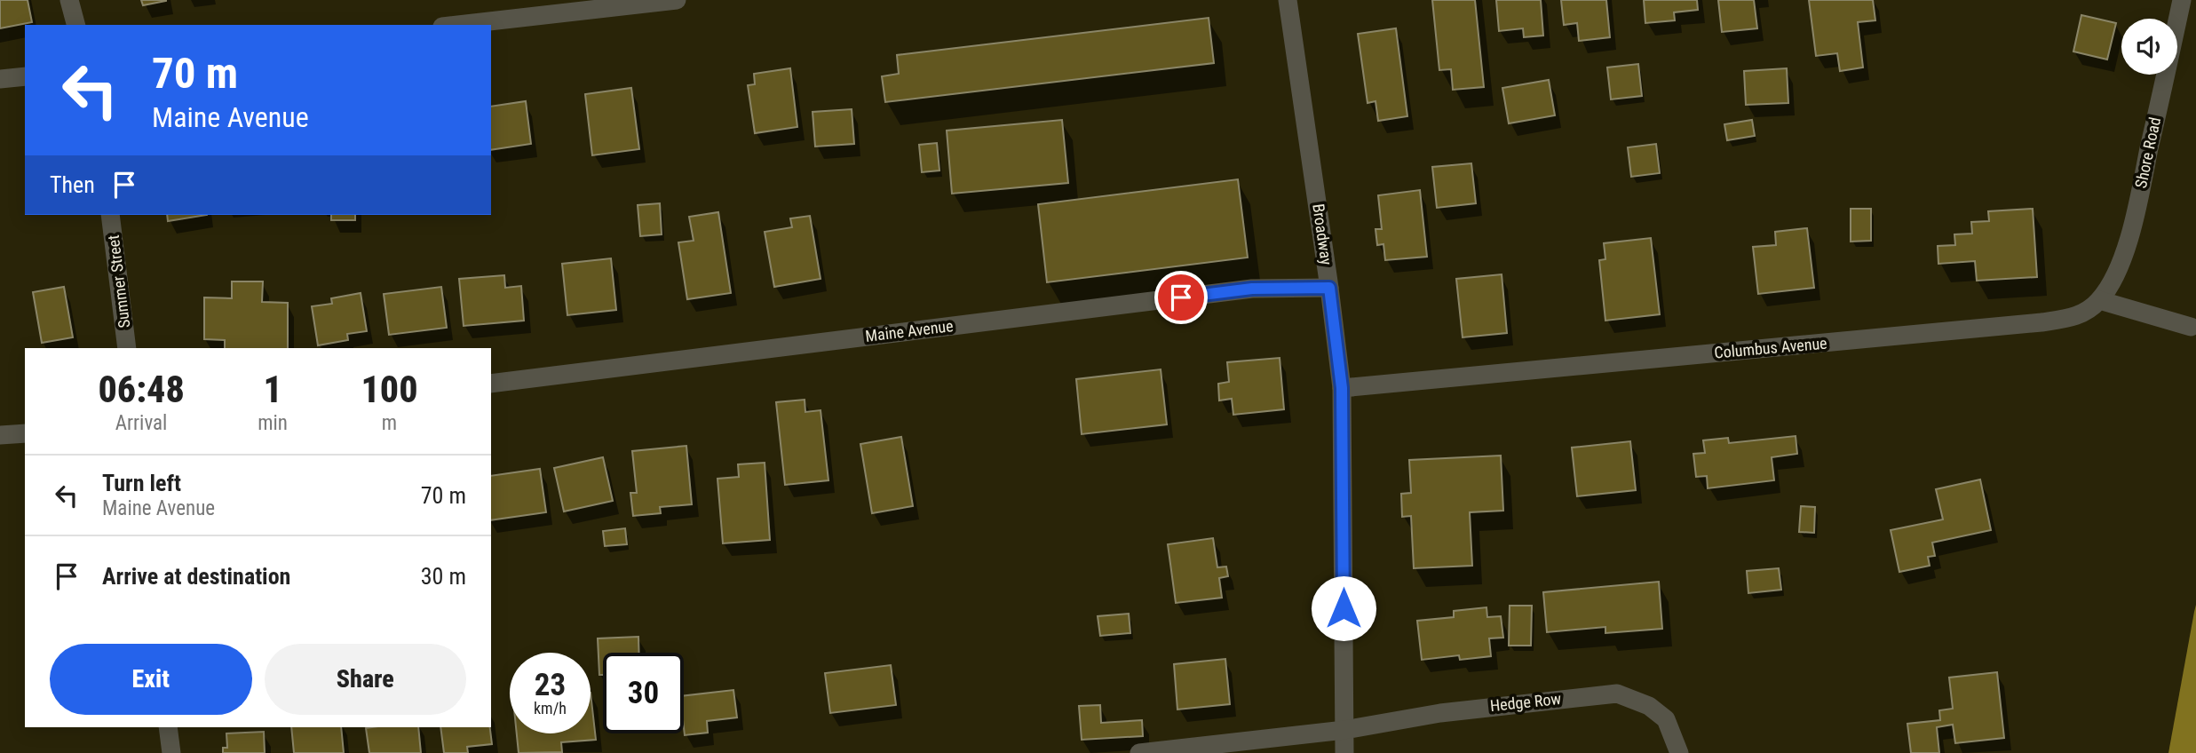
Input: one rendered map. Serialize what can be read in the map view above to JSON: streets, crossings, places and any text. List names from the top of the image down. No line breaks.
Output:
{"streets":{"street":["Shore Road","Broadway","Summer Street","Maine Avenue","Columbus Avenue","Hedge Row"]},"crossings":[["Shore Road","Columbus Avenue"],["Broadway","Maine Avenue"],["Broadway","Columbus Avenue"],["Broadway","Hedge Row"]],"page":{"turn":["70 m","Maine Avenue"],"then":"Then","eta":["06:48","Arrival","1","min","100","m"],"list":[{"name":"Turn left","note":"Maine Avenue","value":"70 m"},{"name":"Arrive at destination","value":"30 m"}],"buttons":["Exit","Share"],"speed":"23 km/h","limit":"30"}}
